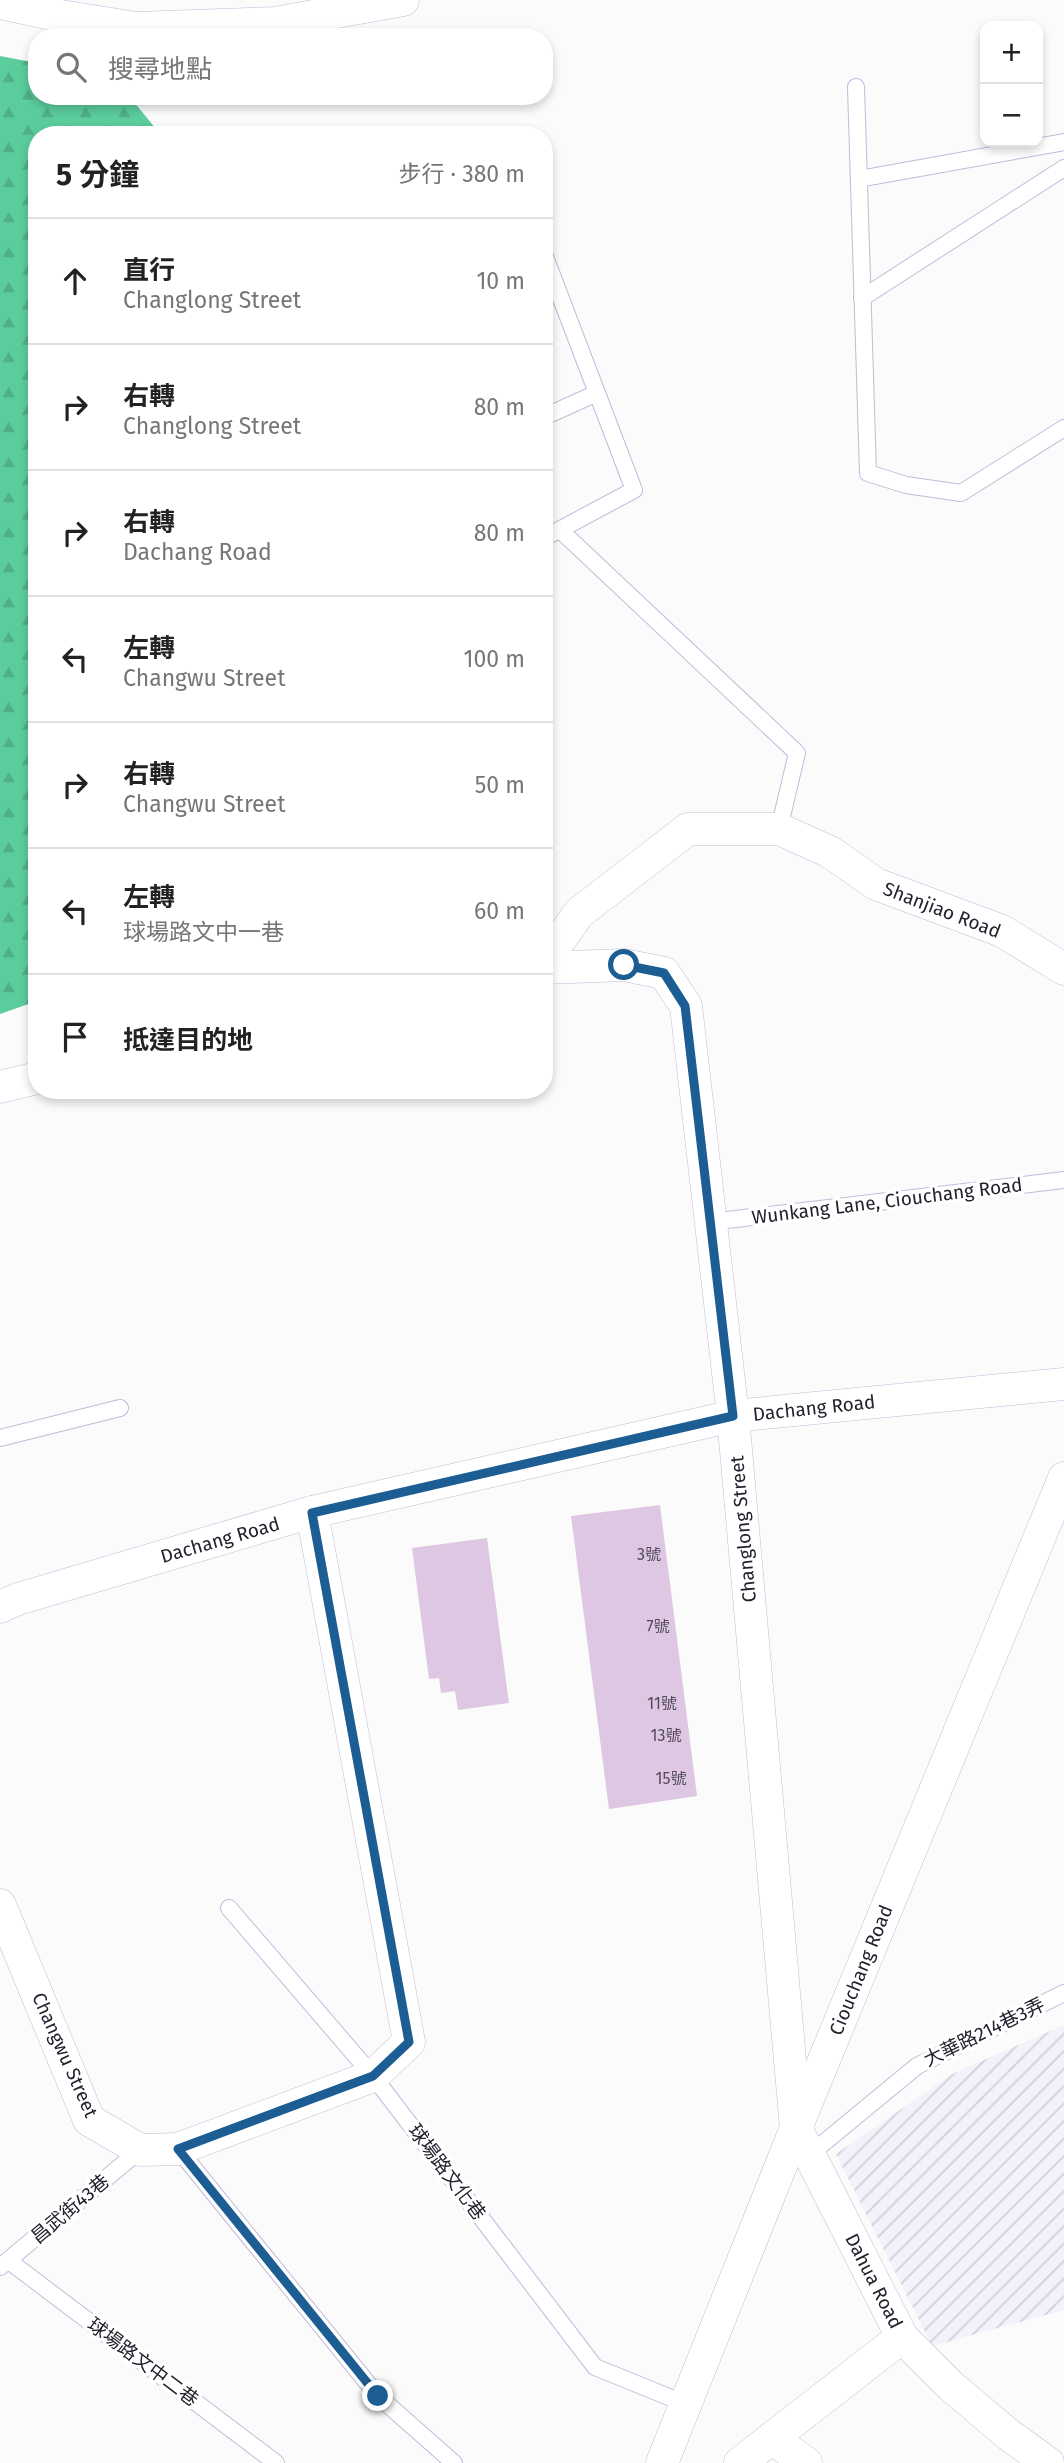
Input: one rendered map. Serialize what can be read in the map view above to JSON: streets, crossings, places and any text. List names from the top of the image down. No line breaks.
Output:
{"streets":{"street":["Shanjiao Road","Dachang Road","Changlong Street","Ciouchang Road","Changwu Street","Dahua Road"],"lane":["Wunkang Lane, Ciouchang Road","大華路214巷3弄","球場路文化巷","昌武街43巷","球場路文中二巷"]},"crossings":[["Wunkang Lane, Ciouchang Road","Changlong Street"],["Dachang Road","Changlong Street"],["Changlong Street","Ciouchang Road"],["Changlong Street","大華路214巷3弄"],["Changlong Street","Dahua Road"],["Ciouchang Road","大華路214巷3弄"],["Ciouchang Road","球場路文化巷"],["Ciouchang Road","Dahua Road"],["大華路214巷3弄","Dahua Road"],["Changwu Street","昌武街43巷"],["昌武街43巷","球場路文中二巷"]],"house_numbers":["3號","7號","11號","13號","15號"],"page":{"map_buttons":["+","−"],"search":"搜尋地點","heading":["5 分鐘","步行 · 380 m"],"list":[["直行","Changlong Street","10 m"],["右轉","Changlong Street","80 m"],["右轉","Dachang Road","80 m"],["左轉","Changwu Street","100 m"],["右轉","Changwu Street","50 m"],["左轉","球場路文中一巷","60 m"],"抵達目的地"]}}
